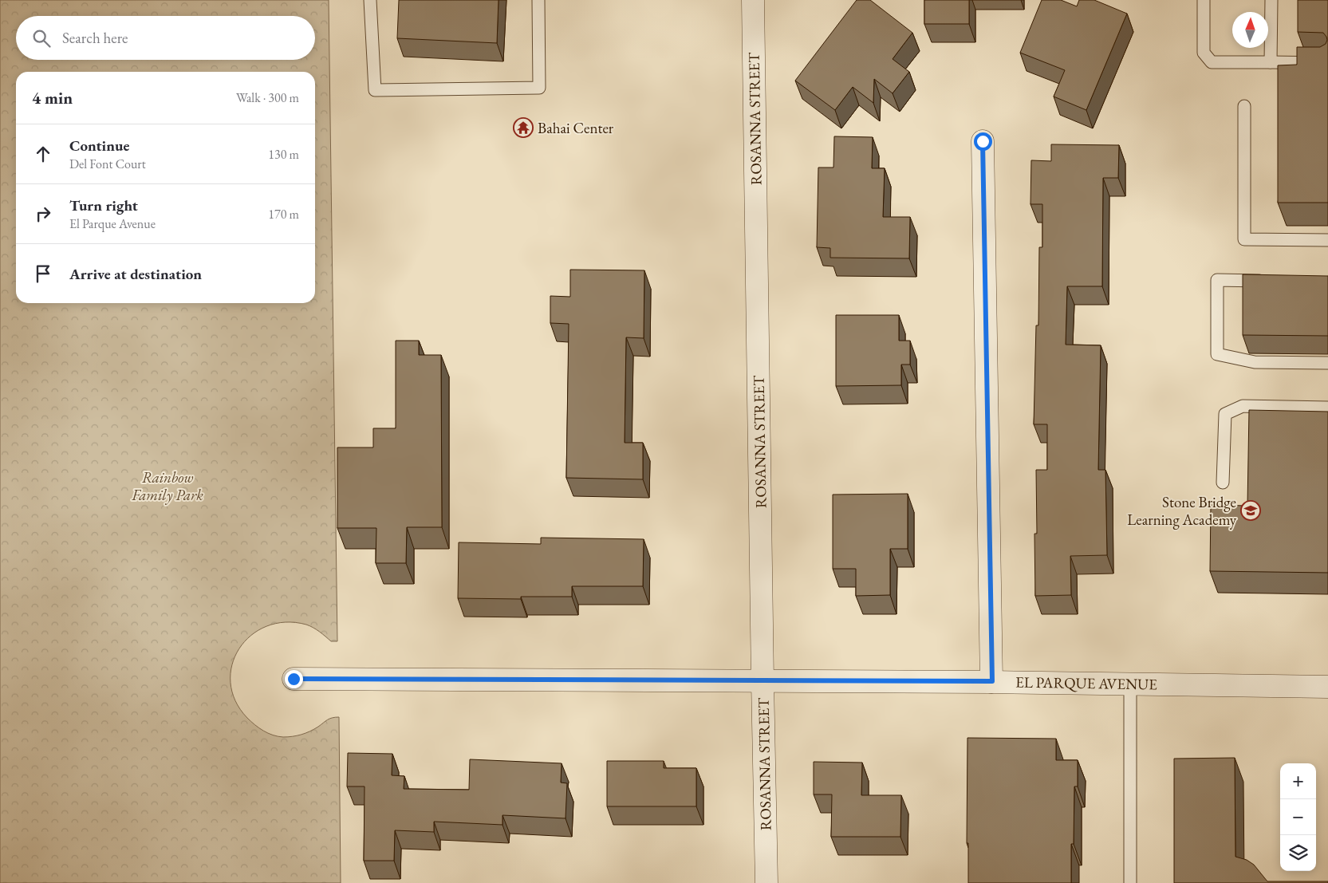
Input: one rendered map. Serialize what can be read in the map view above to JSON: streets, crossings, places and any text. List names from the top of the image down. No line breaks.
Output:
{"streets":{"street":["ROSANNA STREET","EL PARQUE AVENUE"]},"crossings":[["ROSANNA STREET","EL PARQUE AVENUE"]],"parks":["Rainbow Family Park"],"places":{"temple":["Bahai Center"],"school or university":["Stone Bridge Learning Academy"]},"north":"top","page":{"search":"Search here","heading":["4 min","Walk · 300 m"],"list":[["Continue","Del Font Court","130 m"],["Turn right","El Parque Avenue","170 m"],"Arrive at destination"],"map_buttons":["+","−"]}}
